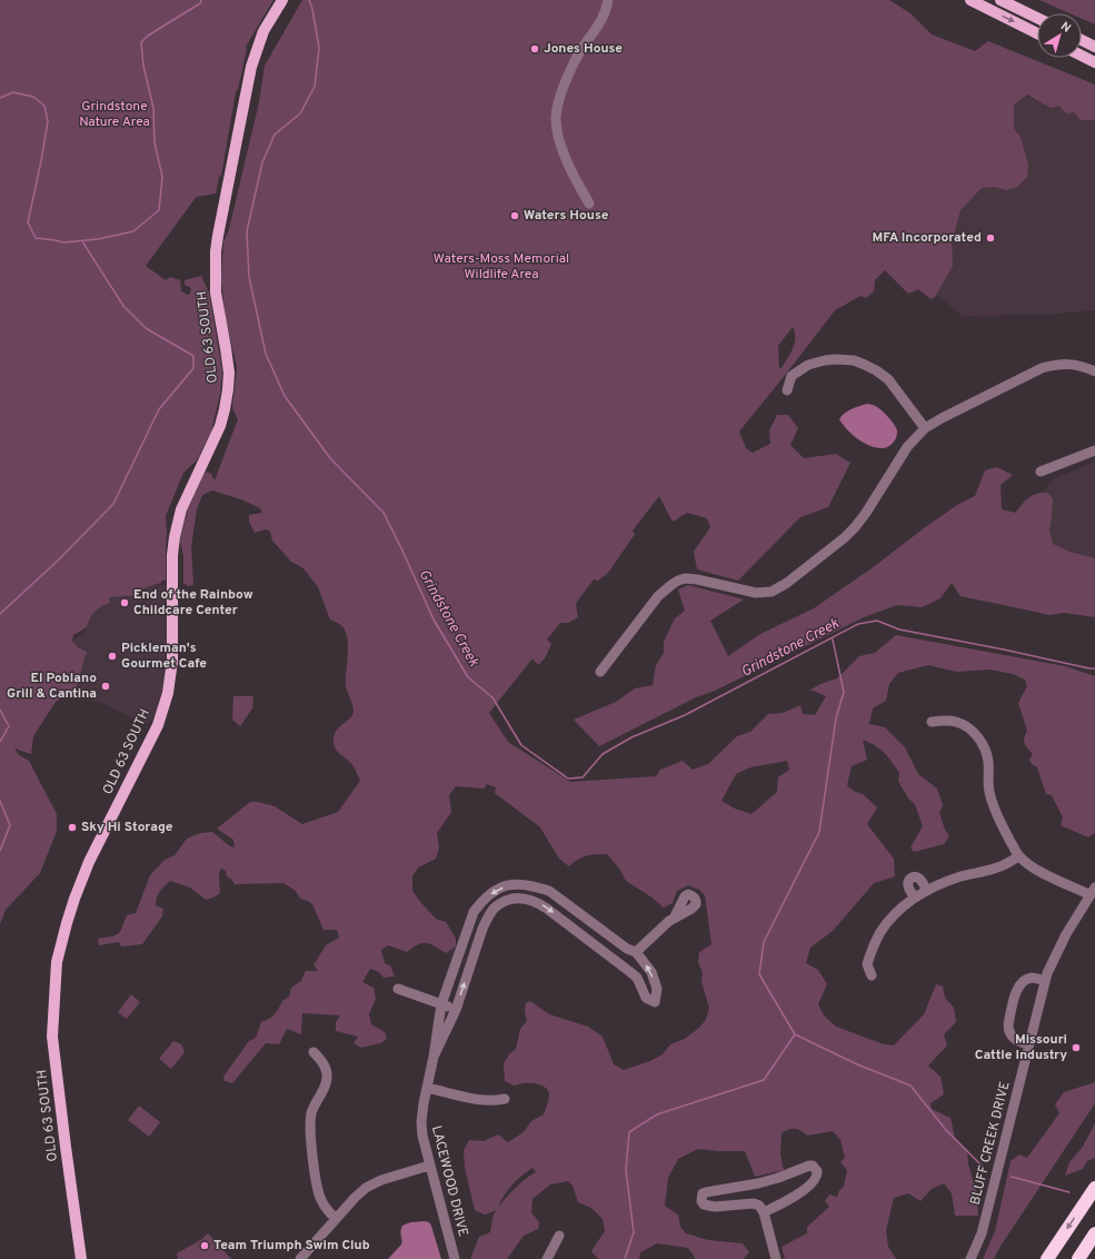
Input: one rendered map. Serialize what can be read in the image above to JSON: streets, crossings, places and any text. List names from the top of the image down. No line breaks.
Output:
{"streets":{"main road":["OLD 63 SOUTH"],"street":["BLUFF CREEK DRIVE","LACEWOOD DRIVE"]},"water":["Grindstone Creek"],"parks":["Grindstone Nature Area","Waters-Moss Memorial Wildlife Area"],"places":["Jones House","Waters House","MFA Incorporated","End of the Rainbow Childcare Center","Pickleman's Gourmet Cafe","El Poblano Grill & Cantina","Sky Hi Storage","Missouri Cattle Industry","Team Triumph Swim Club"],"north":"top right"}
